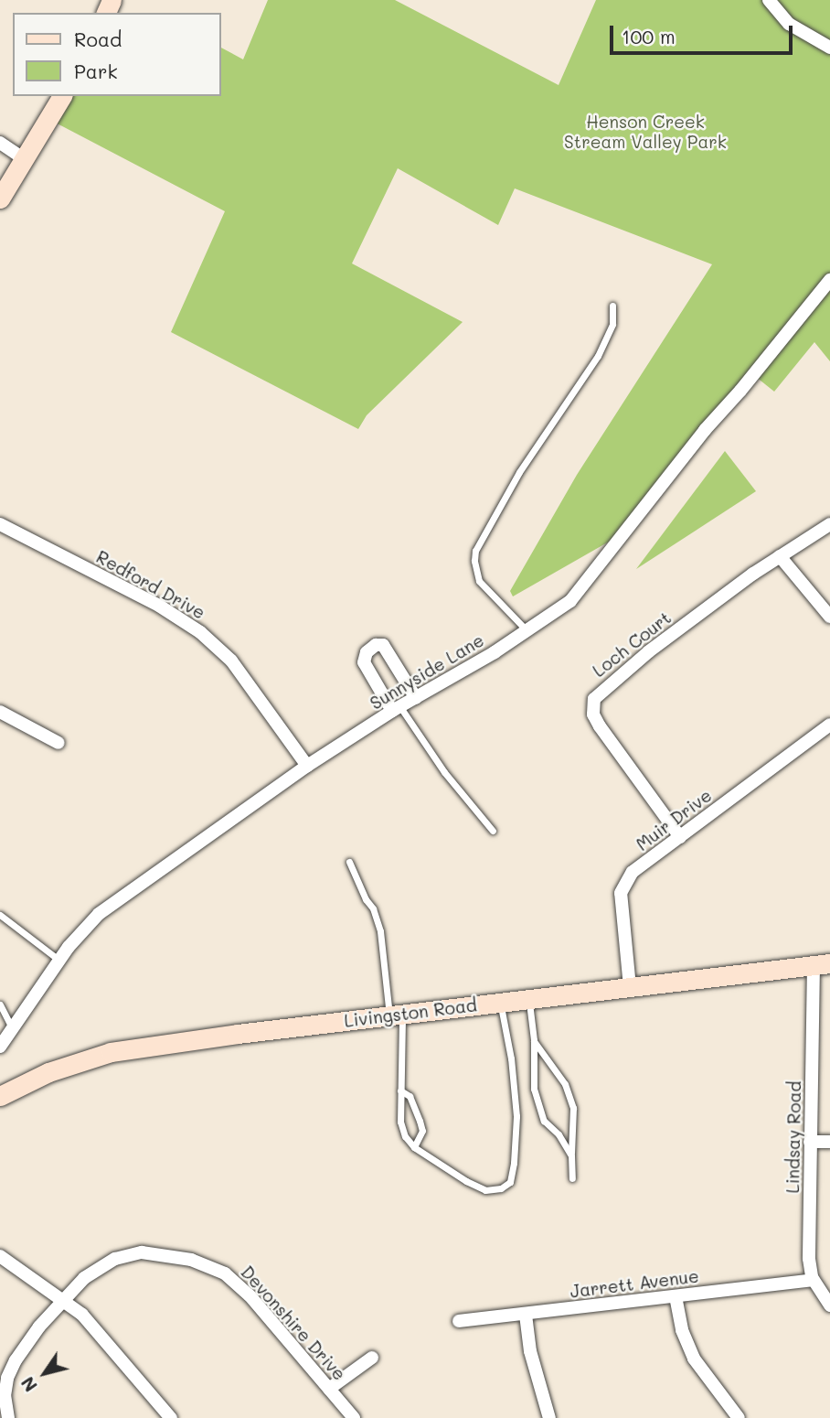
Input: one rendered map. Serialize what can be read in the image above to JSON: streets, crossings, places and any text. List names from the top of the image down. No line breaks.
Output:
{"streets":{"main road":["Livingston Road"],"street":["Redford Drive","Loch Court","Sunnyside Lane","Muir Drive","Lindsay Road","Jarrett Avenue","Devonshire Drive"]},"crossings":[["Redford Drive","Sunnyside Lane"],["Loch Court","Muir Drive"],["Muir Drive","Livingston Road"],["Livingston Road","Lindsay Road"],["Lindsay Road","Jarrett Avenue"]],"parks":["Henson Creek Stream Valley Park"],"legend":["Road","Park"],"scale_bar":"100 m","north":"bottom left"}
